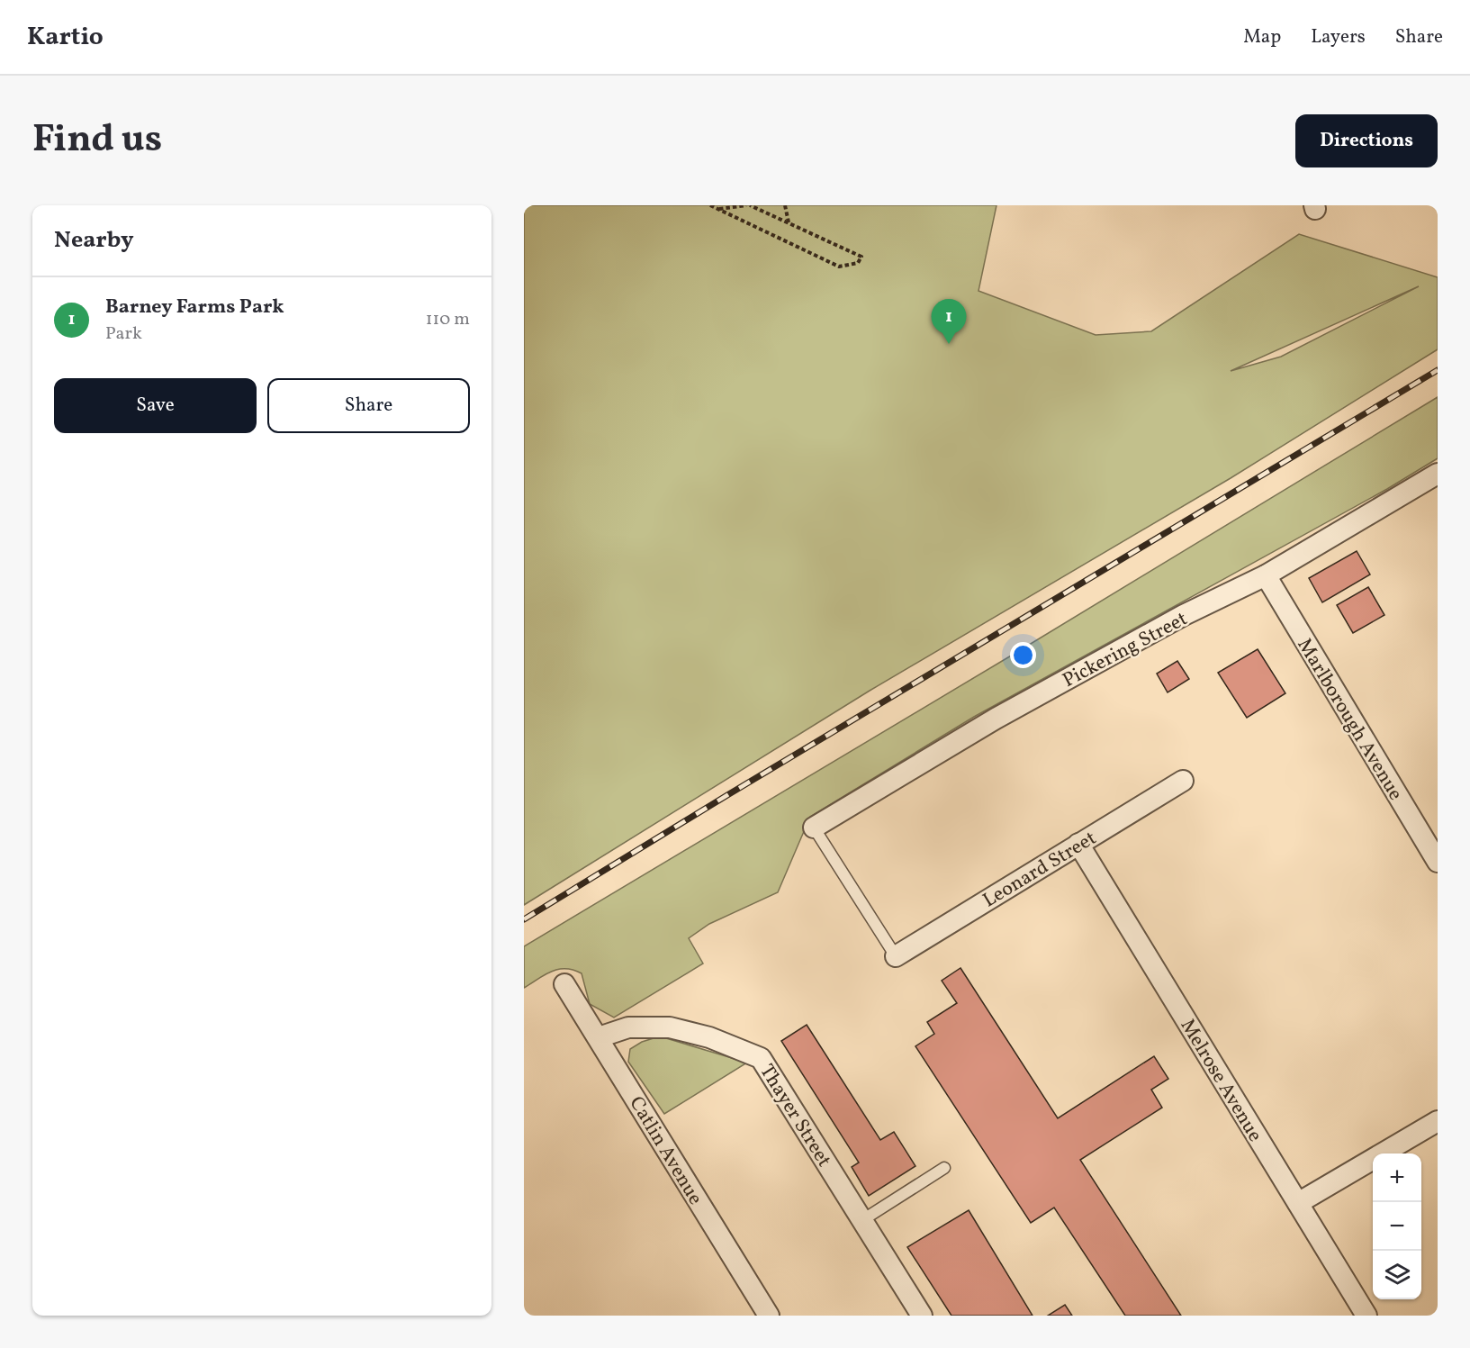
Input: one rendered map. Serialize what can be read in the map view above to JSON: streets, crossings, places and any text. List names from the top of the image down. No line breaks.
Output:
{"streets":{"street":["Pickering Street","Marlborough Avenue","Leonard Street","Melrose Avenue","Thayer Street","Catlin Avenue"]},"crossings":[["Pickering Street","Marlborough Avenue"],["Leonard Street","Melrose Avenue"],["Thayer Street","Catlin Avenue"]],"page":{"header":"Kartio","nav":["Map","Layers","Share"],"title":"Find us","buttons":["Directions",["Save","Share"]],"heading":"Nearby","list":[{"mark":"1","name":"Barney Farms Park","note":"Park","value":"110 m"}],"pins":"1","map_buttons":["+","−"]}}
